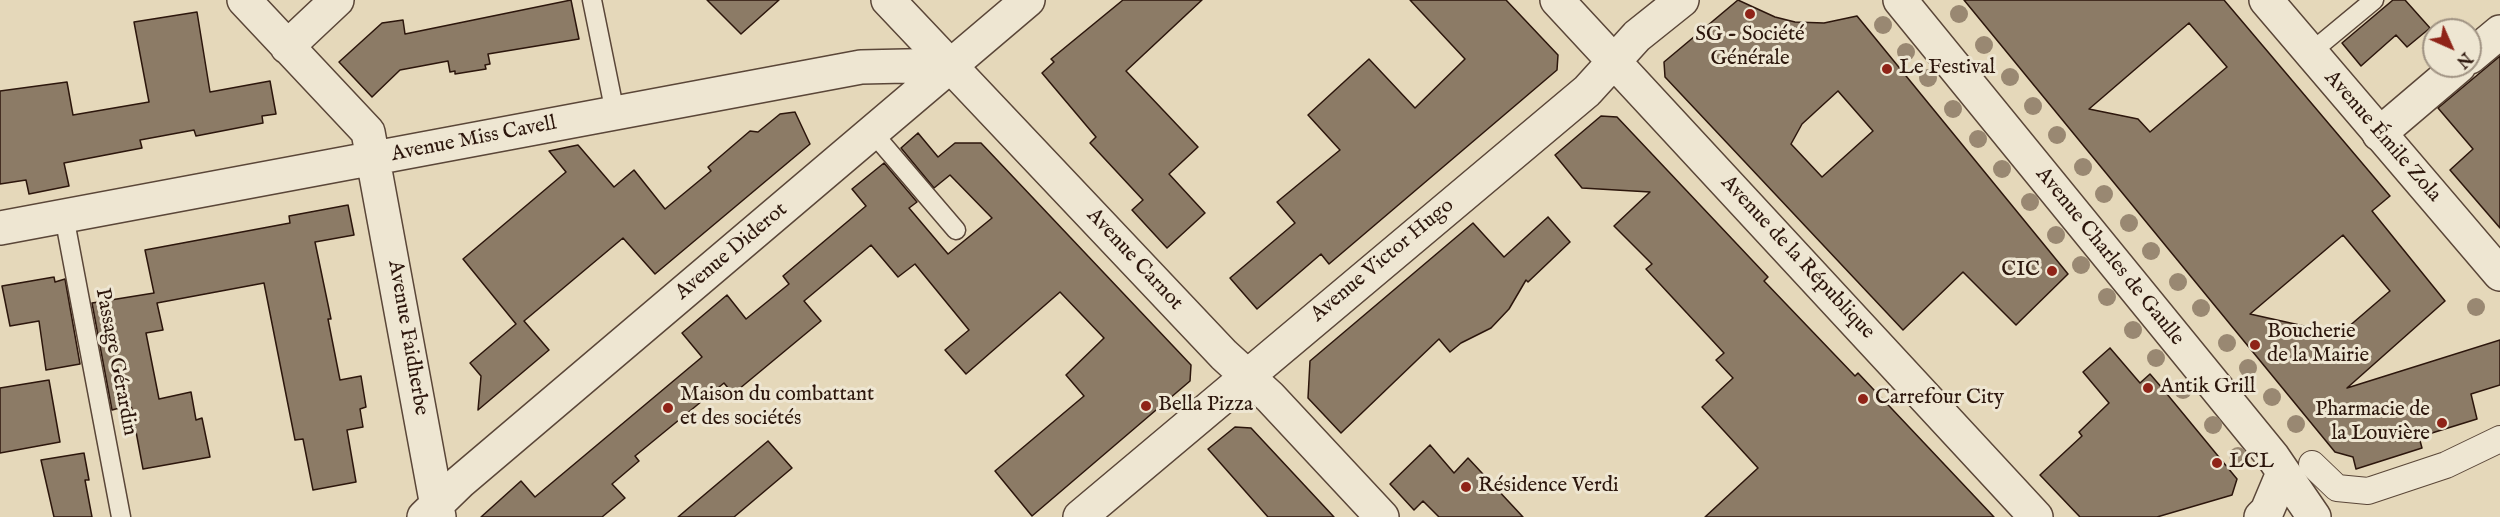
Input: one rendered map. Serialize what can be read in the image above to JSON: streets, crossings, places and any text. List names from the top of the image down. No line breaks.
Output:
{"streets":{"street":["Avenue Émile Zola","Avenue Miss Cavell","Avenue Diderot","Avenue Charles de Gaulle","Avenue de la République","Avenue Carnot","Avenue Victor Hugo","Avenue Faidherbe"],"lane":["Passage Gérardin"]},"crossings":[["Avenue Miss Cavell","Avenue Diderot"],["Avenue Miss Cavell","Avenue Carnot"],["Avenue Miss Cavell","Avenue Faidherbe"],["Avenue Miss Cavell","Passage Gérardin"],["Avenue Diderot","Avenue Carnot"],["Avenue Diderot","Avenue Faidherbe"],["Avenue de la République","Avenue Victor Hugo"],["Avenue Carnot","Avenue Victor Hugo"]],"places":["SG - Société Générale","Le Festival","CIC","Boucherie de la Mairie","Antik Grill","Carrefour City","Bella Pizza","Maison du combattant et des sociétés","Pharmacie de la Louvière","LCL","Résidence Verdi"],"north":"bottom right"}
